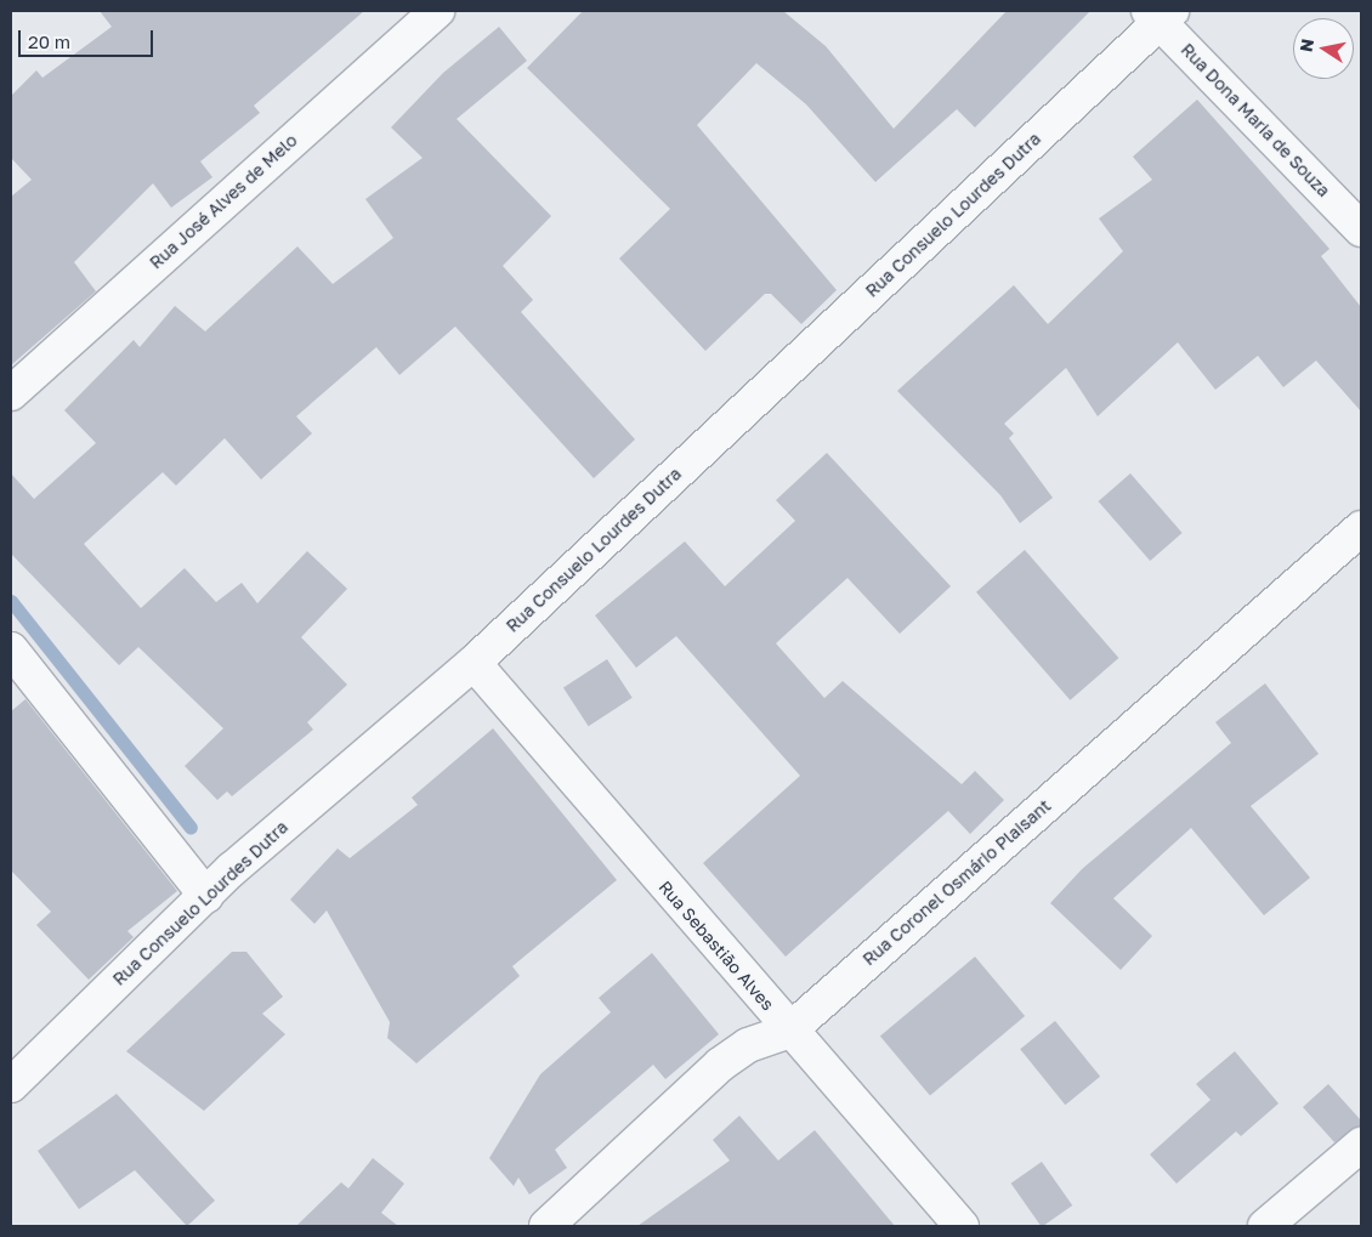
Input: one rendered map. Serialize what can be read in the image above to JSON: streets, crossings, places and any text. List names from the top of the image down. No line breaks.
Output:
{"streets":{"street":["Rua Dona Maria de Souza","Rua José Alves de Melo","Rua Consuelo Lourdes Dutra","Rua Coronel Osmário Plaisant","Rua Sebastião Alves"]},"crossings":[["Rua Dona Maria de Souza","Rua Consuelo Lourdes Dutra"],["Rua Consuelo Lourdes Dutra","Rua Sebastião Alves"],["Rua Coronel Osmário Plaisant","Rua Sebastião Alves"]],"scale_bar":"20 m","north":"left"}
